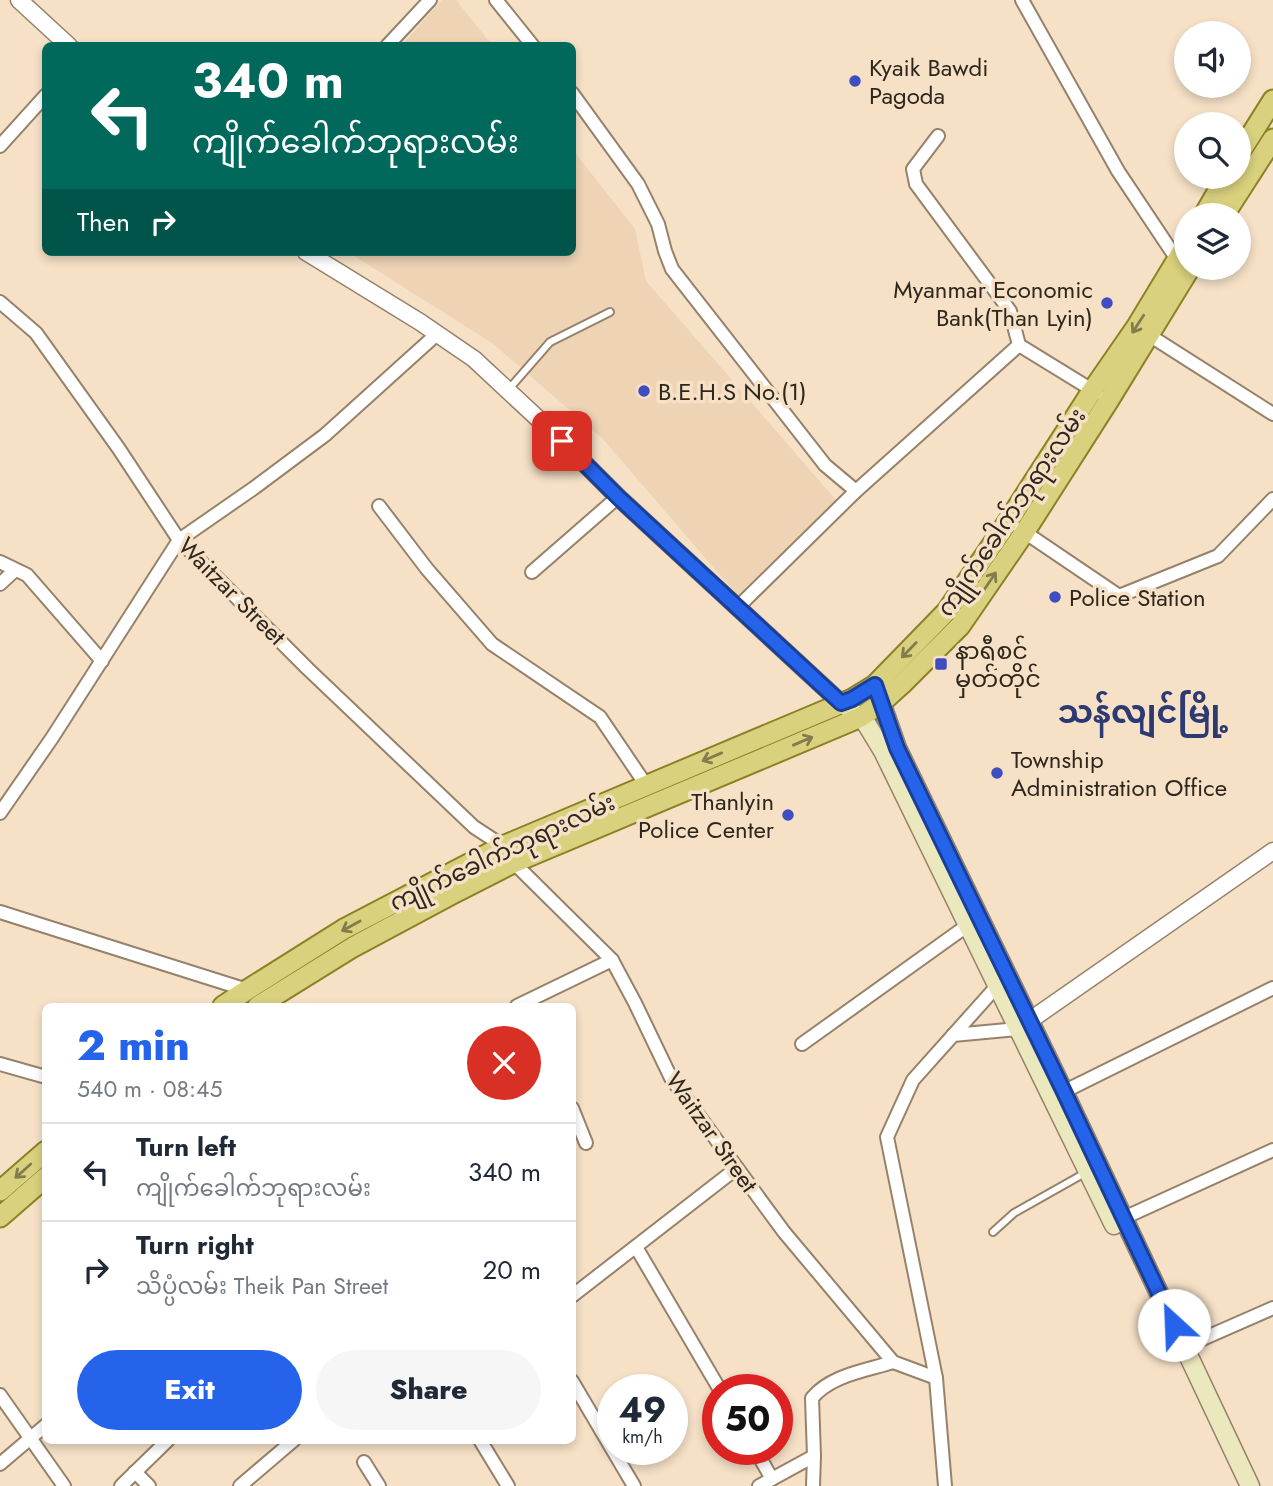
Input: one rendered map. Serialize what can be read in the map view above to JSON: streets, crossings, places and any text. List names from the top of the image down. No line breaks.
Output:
{"streets":{"main road":["ကျိုက်ခေါက်ဘုရားလမ်း"],"street":["Waitzar Street"]},"crossings":[["ကျိုက်ခေါက်ဘုရားလမ်း","Waitzar Street"]],"districts":["သန်လျင်မြို့"],"places":{"other":["Kyaik Bawdi Pagoda","Myanmar Economic Bank(Than Lyin)","B.E.H.S No.(1)","Police Station","Township Administration Office","Thanlyin Police Center"],"transit":["နာရီစင် မှတ်တိုင်"]},"page":{"turn":["340 m","ကျိုက်ခေါက်ဘုရားလမ်း"],"then":"Then","heading":["2 min","540 m · 08:45"],"list":[{"name":"Turn left","note":"ကျိုက်ခေါက်ဘုရားလမ်း","value":"340 m"},{"name":"Turn right","note":"သိပ္ပံလမ်း Theik Pan Street","value":"20 m"}],"buttons":["Exit","Share"],"speed":"49 km/h","limit":"50"}}
